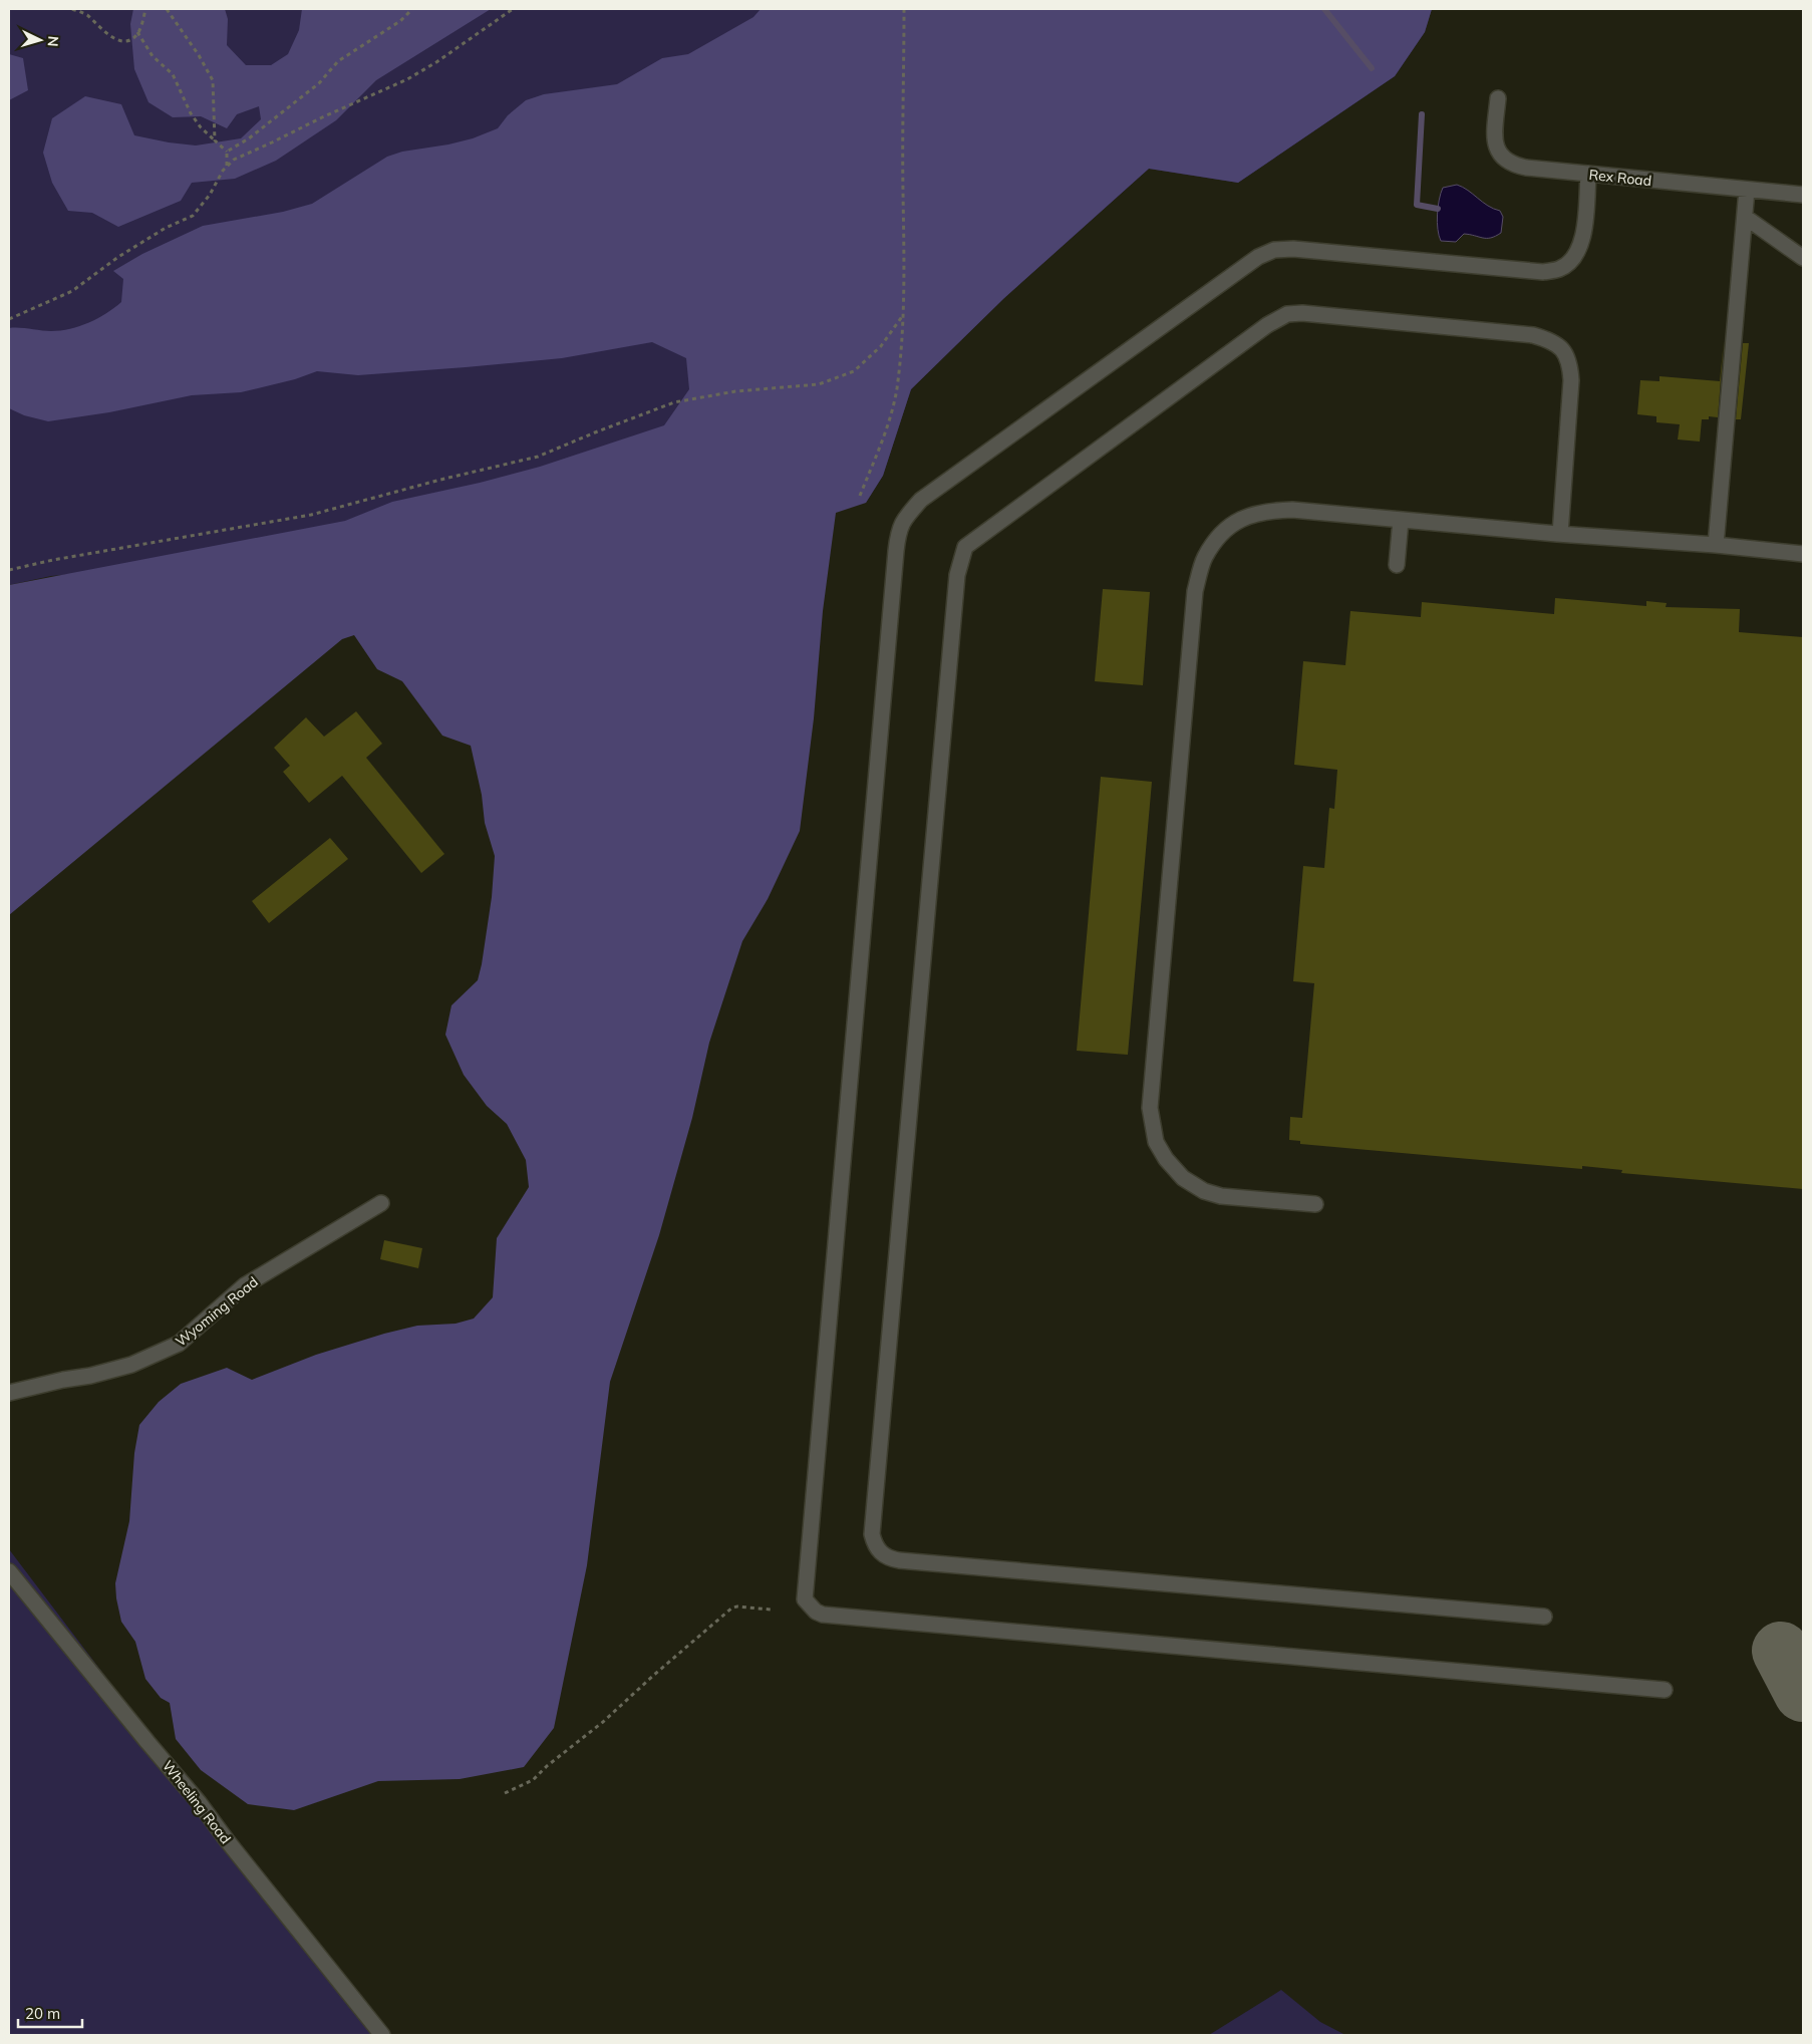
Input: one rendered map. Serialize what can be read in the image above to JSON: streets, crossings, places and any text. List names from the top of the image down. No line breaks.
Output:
{"streets":{"street":["Rex Road","Wyoming Road","Wheeling Road"]},"scale_bar":"20 m","north":"right"}
